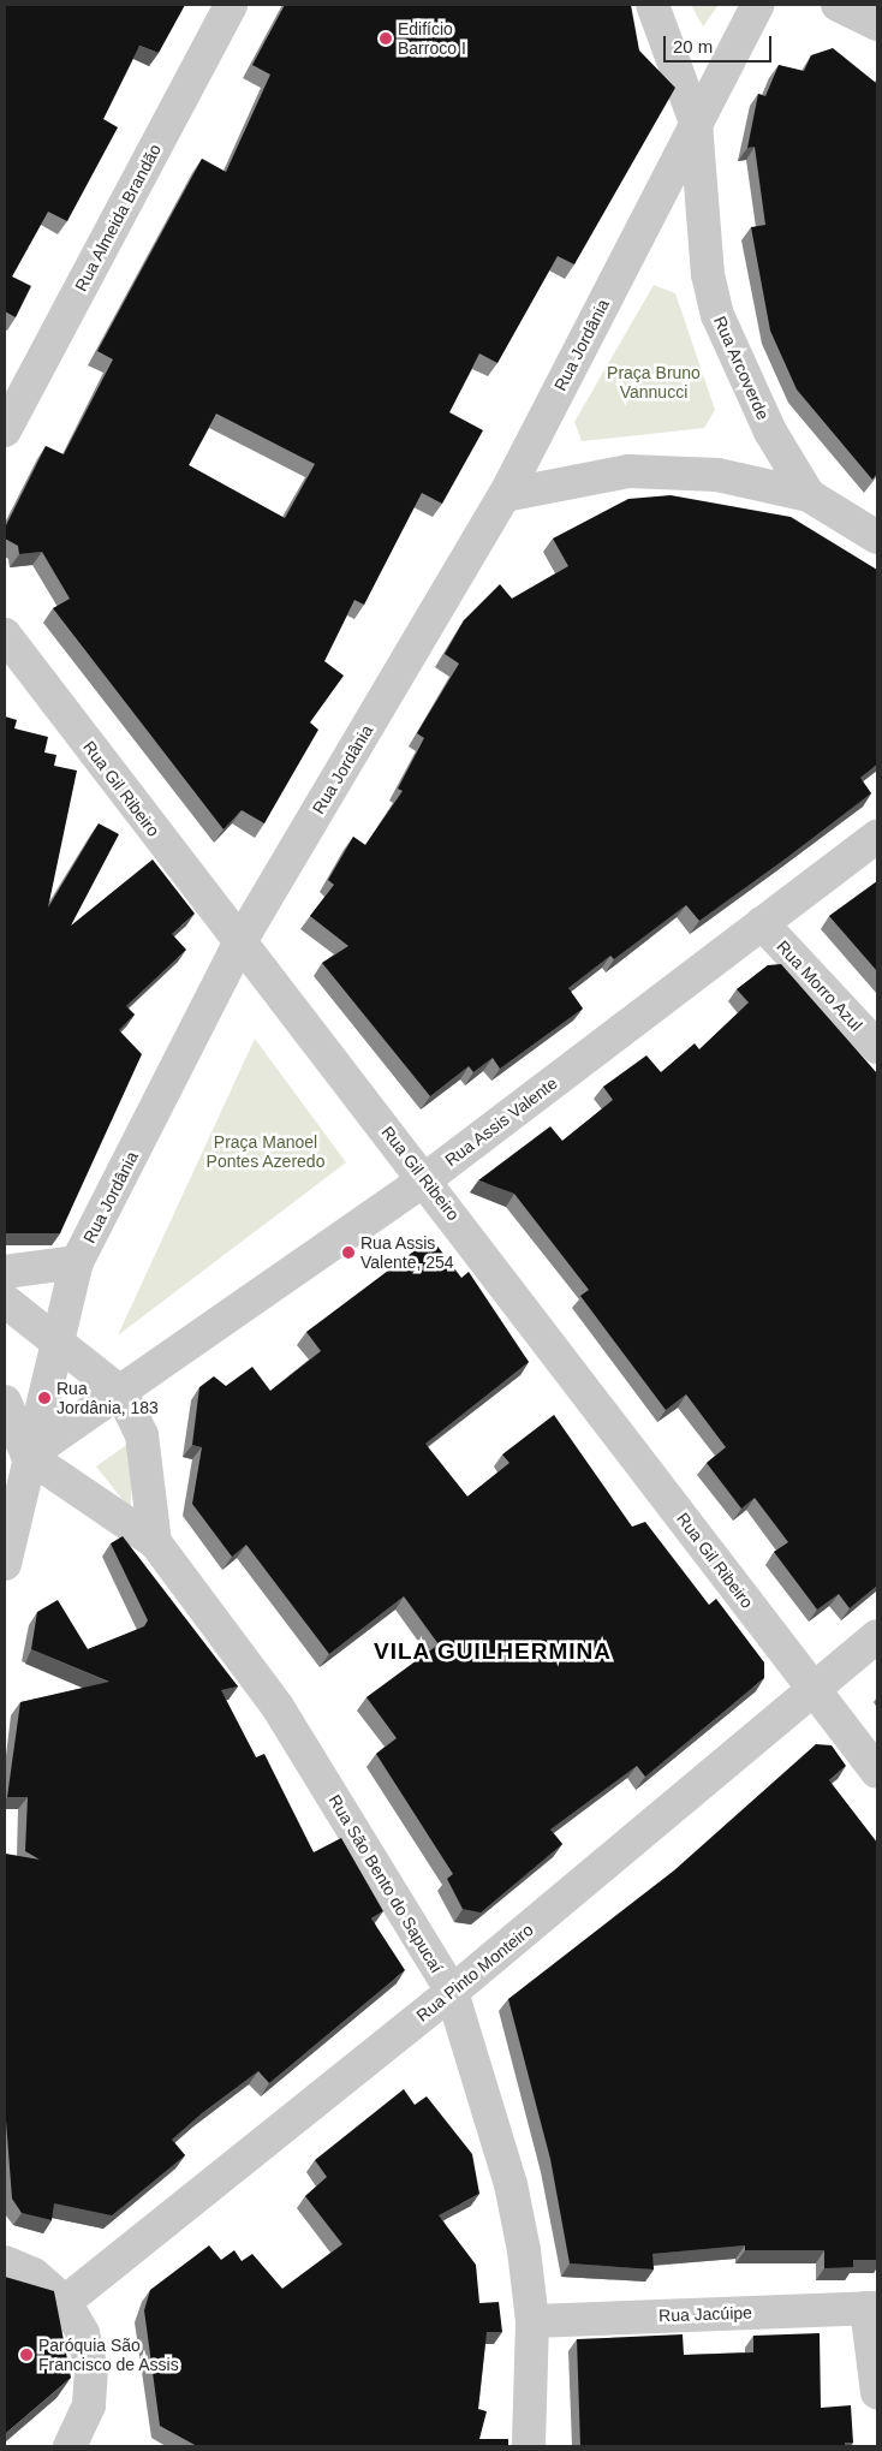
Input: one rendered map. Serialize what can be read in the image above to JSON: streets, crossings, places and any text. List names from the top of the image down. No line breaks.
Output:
{"streets":{"street":["Rua Almeida Brandão","Rua Jordânia","Rua Arcoverde","Rua Gil Ribeiro","Rua Morro Azul","Rua Assis Valente","Rua São Bento do Sapucaí","Rua Pinto Monteiro","Rua Jacúipe"]},"crossings":[["Rua Jordânia","Rua Arcoverde"],["Rua Jordânia","Rua Gil Ribeiro"],["Rua Jordânia","Rua Assis Valente"],["Rua Gil Ribeiro","Rua Assis Valente"],["Rua Gil Ribeiro","Rua Pinto Monteiro"],["Rua Morro Azul","Rua Assis Valente"],["Rua São Bento do Sapucaí","Rua Pinto Monteiro"],["Rua São Bento do Sapucaí","Rua Jacúipe"]],"districts":["VILA GUILHERMINA"],"parks":["Praça Bruno Vannucci","Praça Manoel Pontes Azeredo"],"places":["Edifício Barroco I","Rua Assis Valente, 254","Rua Jordânia, 183","Paróquia São Francisco de Assis"],"scale_bar":"20 m"}
